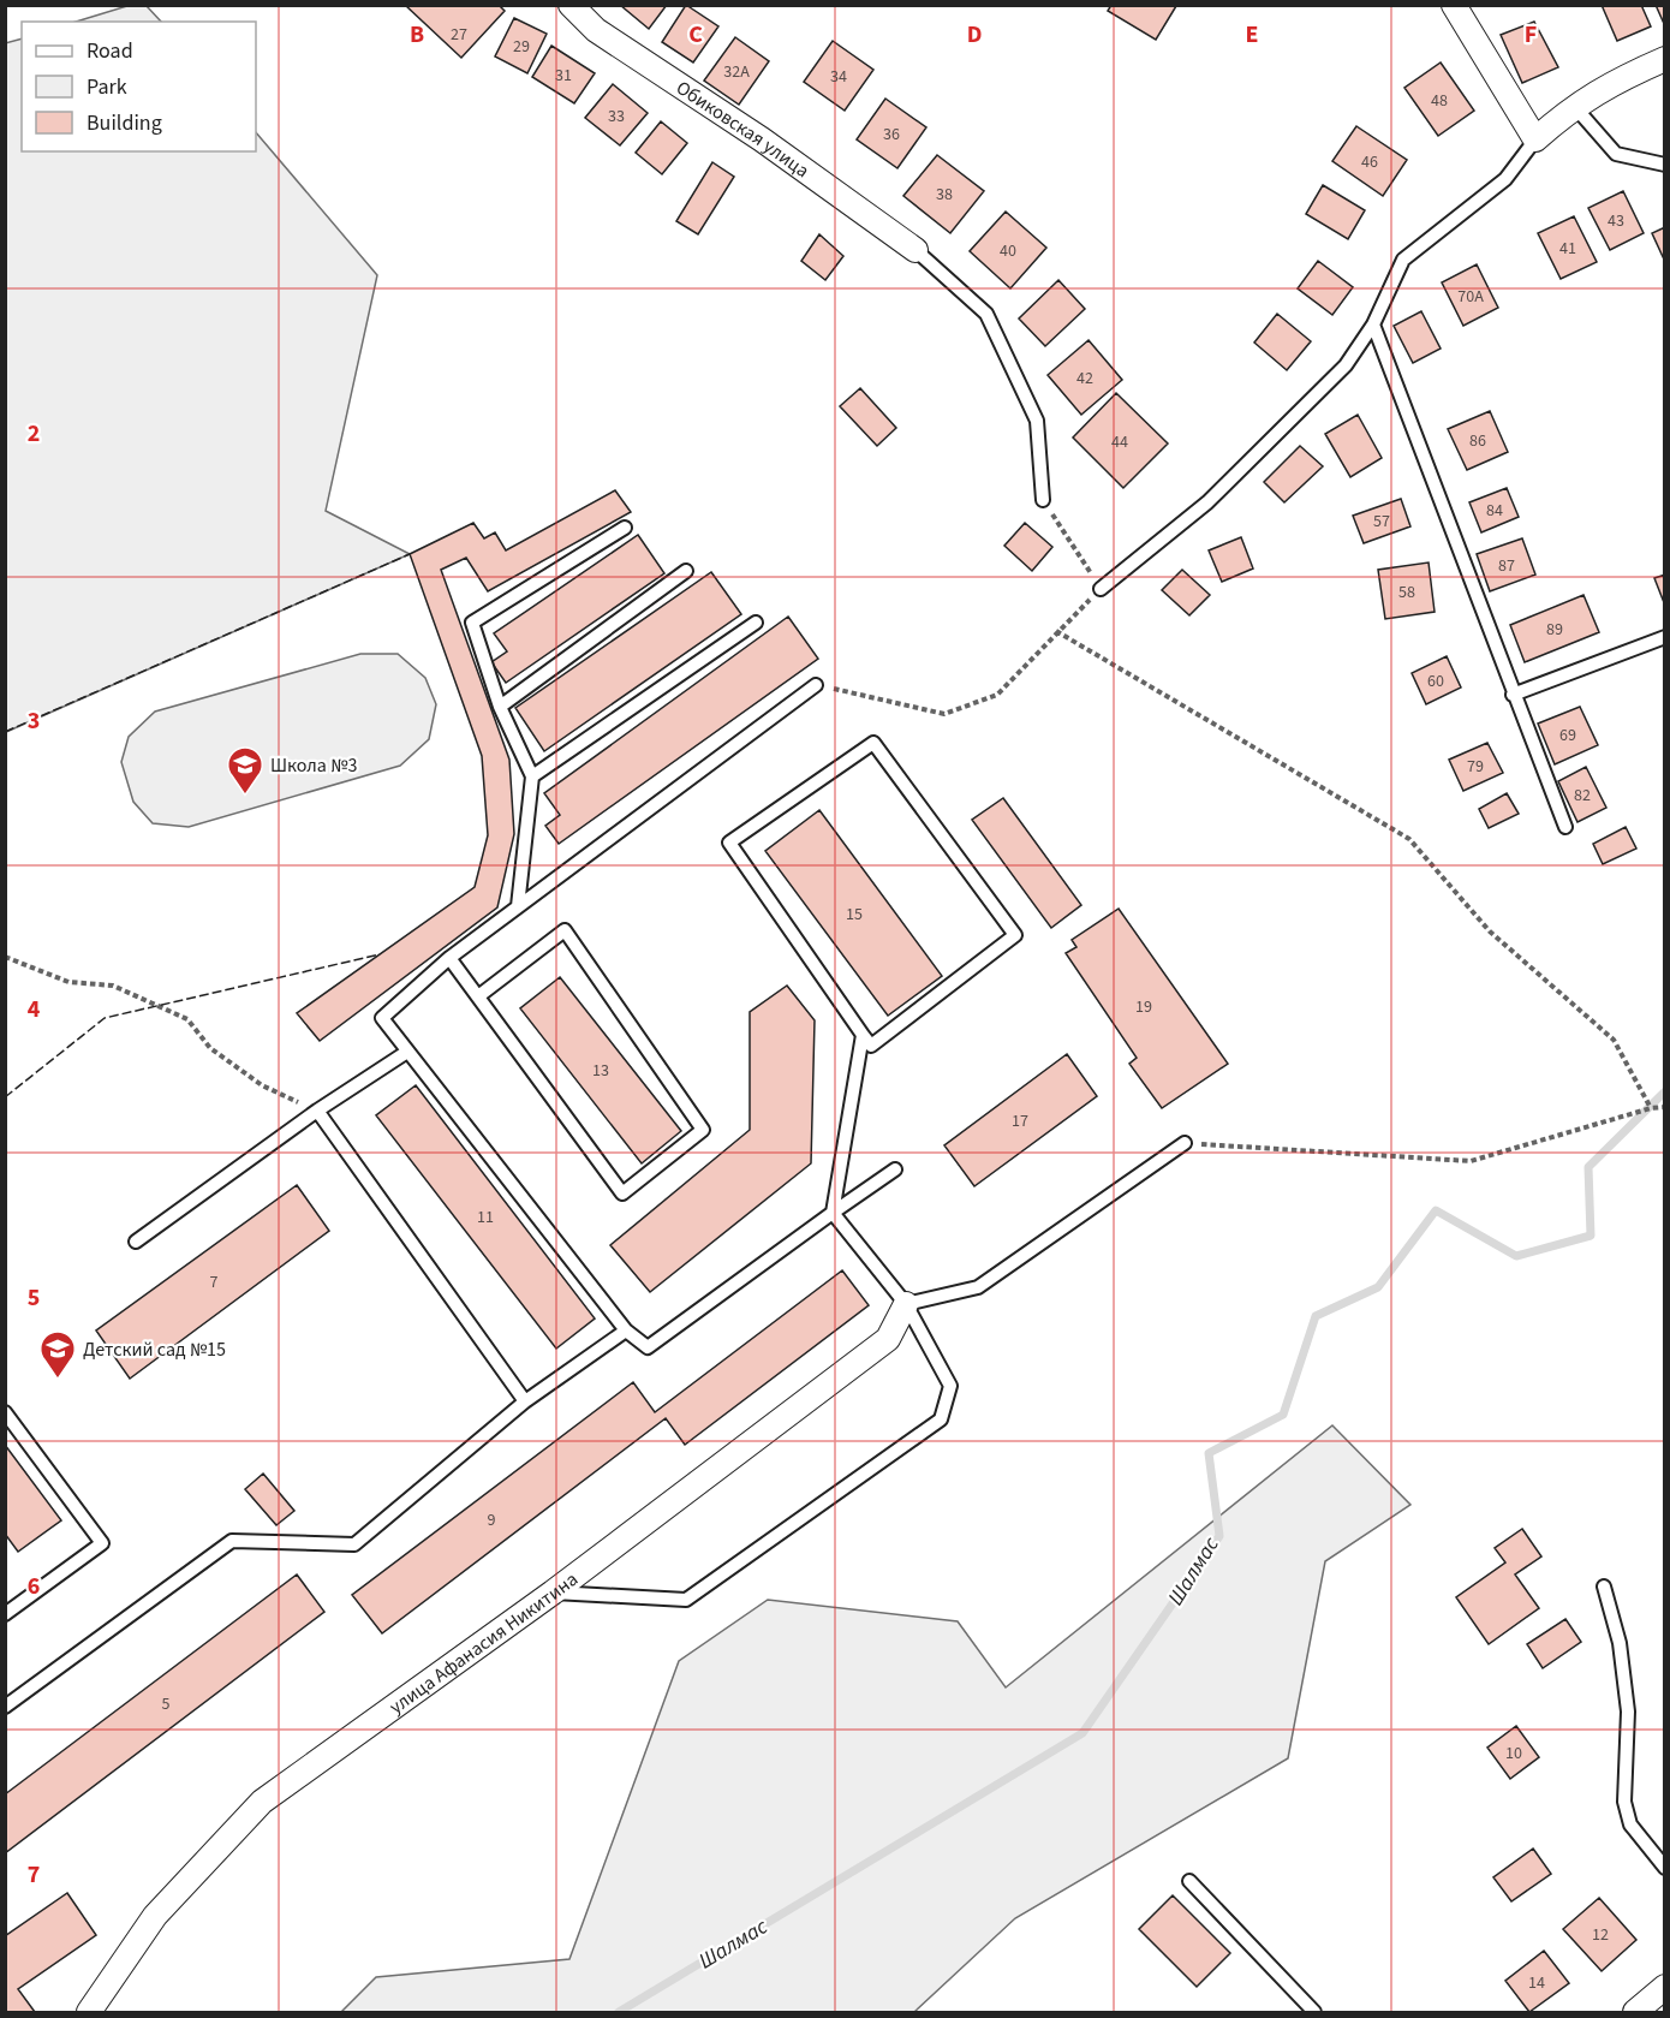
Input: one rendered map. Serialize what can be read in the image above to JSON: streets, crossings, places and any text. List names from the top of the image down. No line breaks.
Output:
{"streets":{"street":["Обиковская улица","улица Афанасия Никитина"]},"water":["Шалмас"],"places":{"school or university":["Школа №3","Детский сад №15"]},"house_numbers":["27","29","32А","31","34","48","33","36","46","38","43","41","40","70А","42","86","44","84","57","87","58","89","60","69","79","82","15","19","13","17","11","7","9","5","10","12","14"],"legend":["Road","Park","Building"],"grid":{"columns":["B","C","D","E","F"],"rows":["2","3","4","5","6","7"]}}
